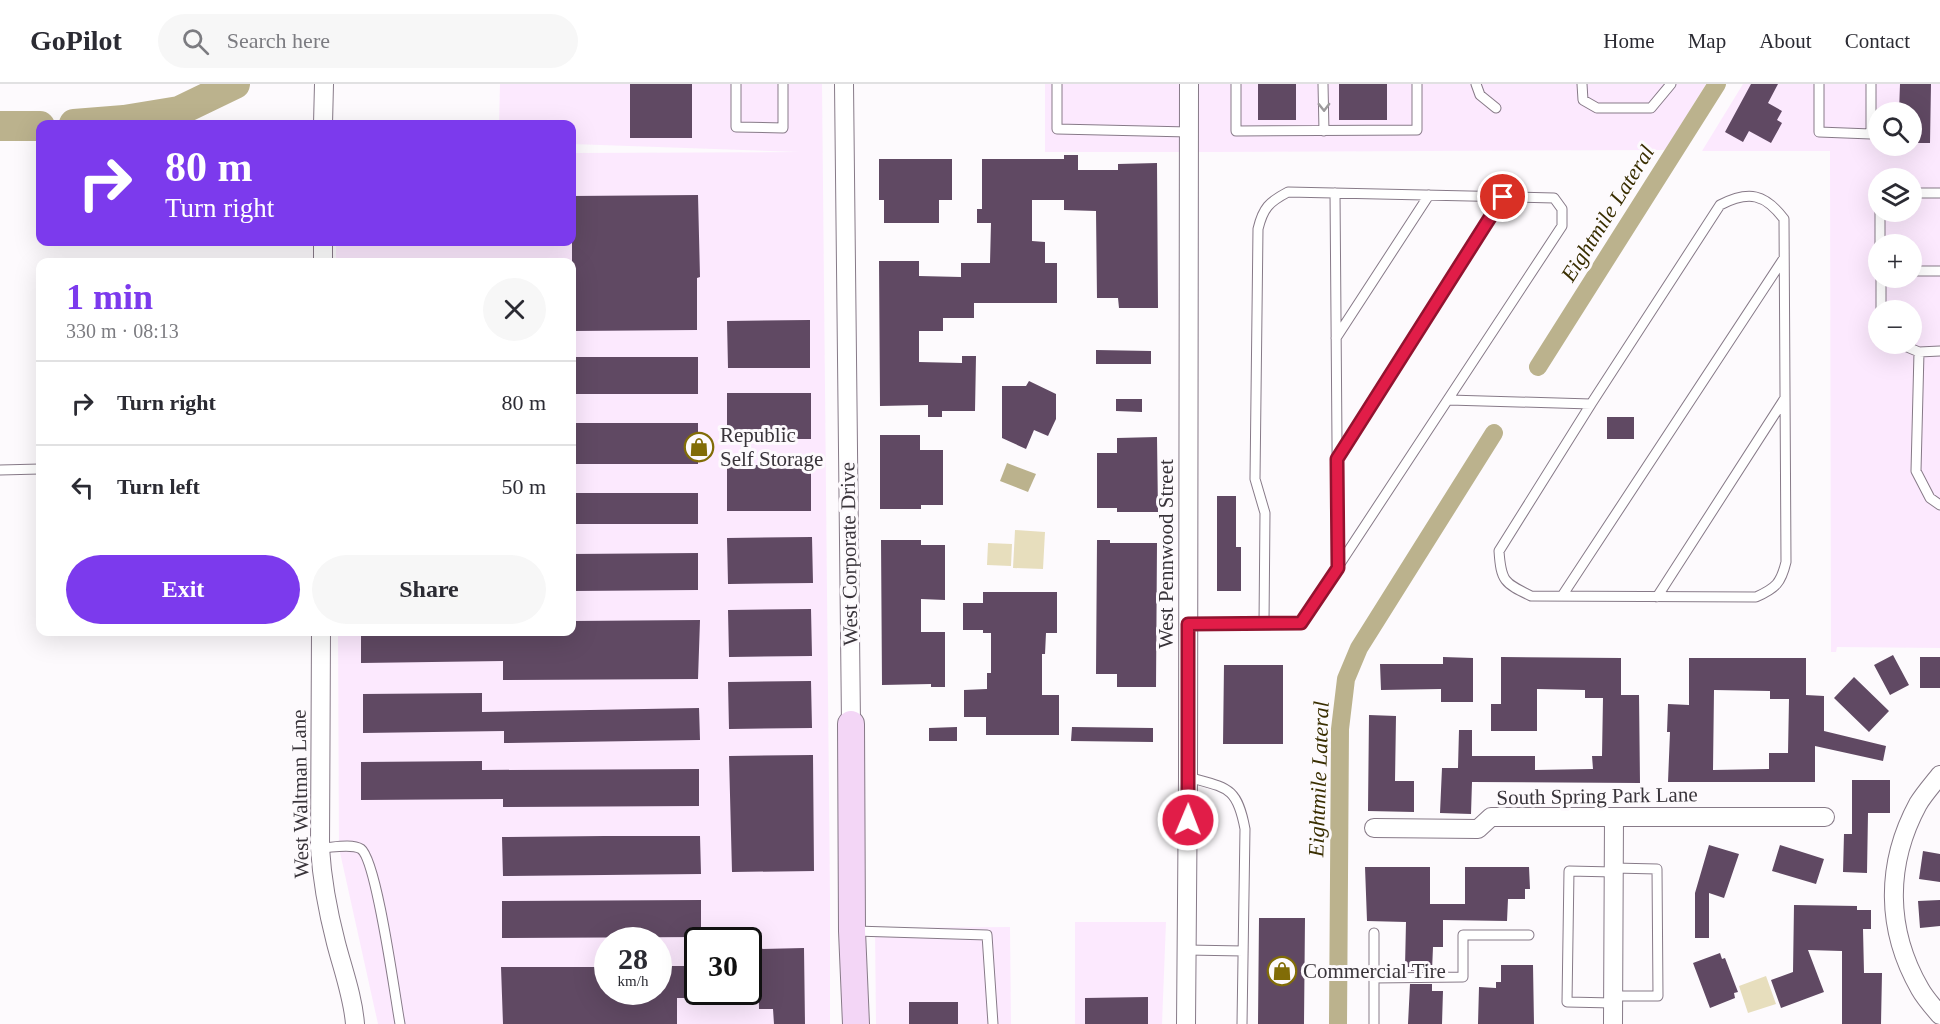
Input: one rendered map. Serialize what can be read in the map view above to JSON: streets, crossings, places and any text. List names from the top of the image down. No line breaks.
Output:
{"streets":{"street":["West Corporate Drive","West Pennwood Street","West Waltman Lane","South Spring Park Lane"]},"water":["Eightmile Lateral"],"places":{"shop":["Republic Self Storage","Commercial Tire"]},"page":{"header":"GoPilot","search":"Search here","nav":["Home","Map","About","Contact"],"map_buttons":["+","−"],"turn":["80 m","Turn right"],"heading":["1 min","330 m · 08:13"],"list":[{"name":"Turn right","value":"80 m"},{"name":"Turn left","value":"50 m"}],"buttons":["Exit","Share"],"speed":"28 km/h","limit":"30"}}
